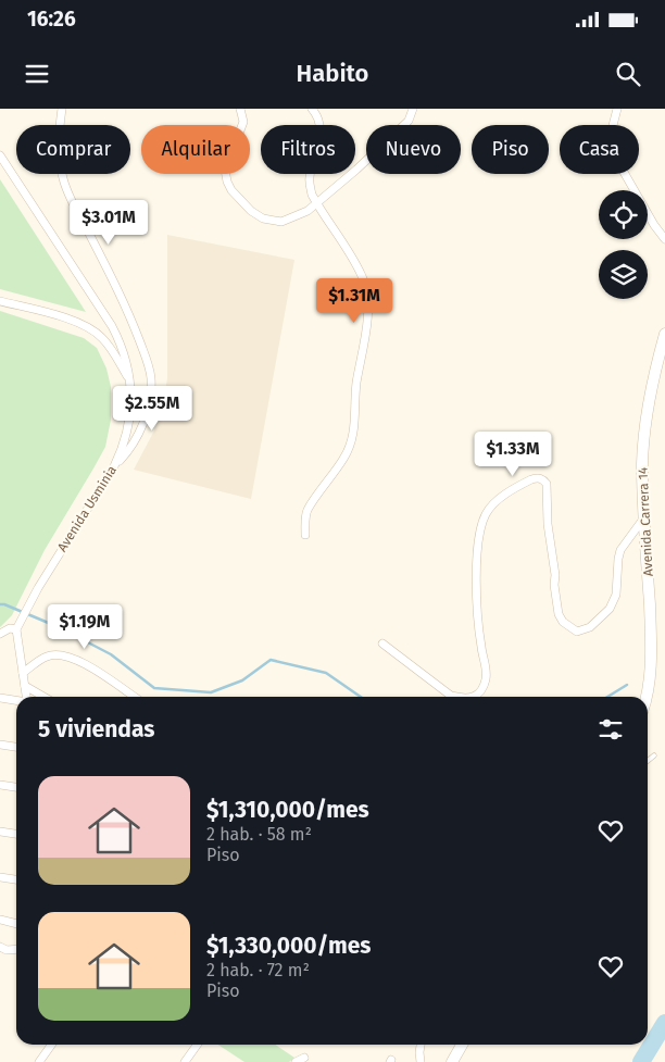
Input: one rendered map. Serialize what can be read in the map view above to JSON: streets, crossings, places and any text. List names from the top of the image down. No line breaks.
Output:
{"streets":{"main road":["Avenida Carrera 14"],"street":["Avenida Usminia"]},"page":{"status":"16:26","header":"Habito","chip":["Comprar","Alquilar","Filtros","Nuevo","Piso","Casa"],"price":["$3.01M","$1.31M","$2.55M","$1.33M","$1.19M"],"heading":"5 viviendas","list":[{"name":"$1,310,000/mes","note":"2 hab. · 58 m² · Piso"},{"name":"$1,330,000/mes","note":"2 hab. · 72 m² · Piso"}]}}
